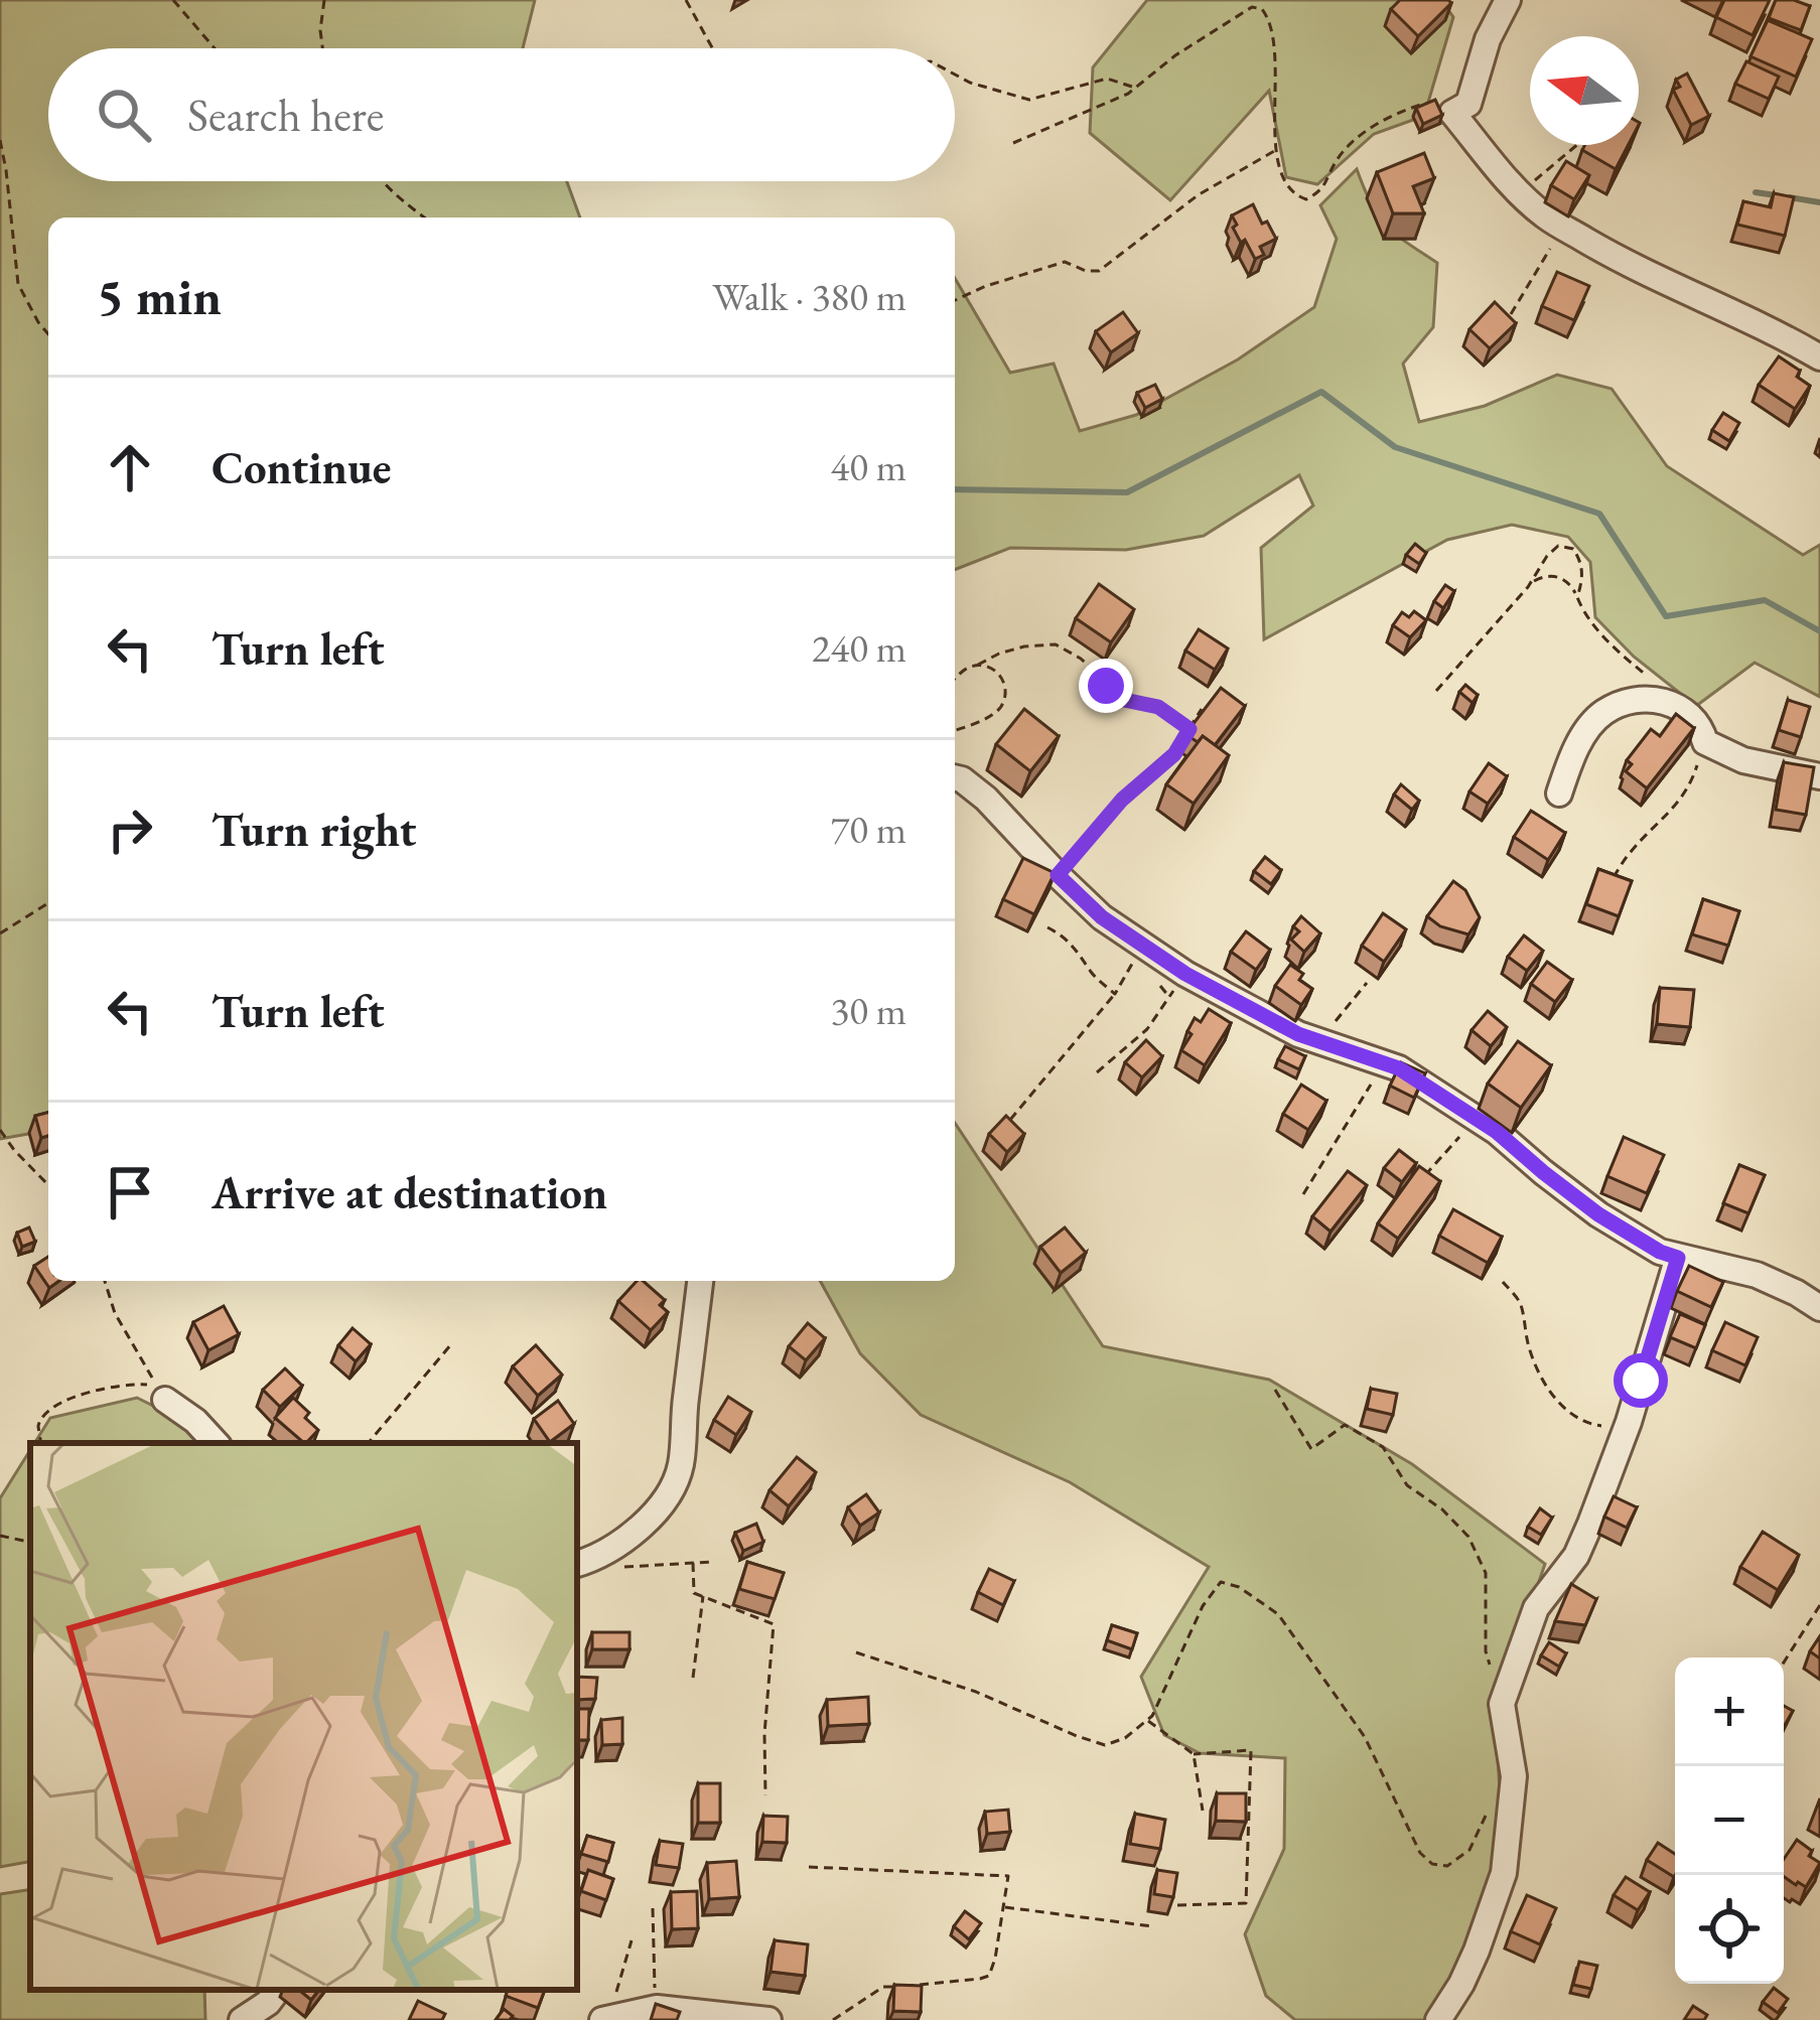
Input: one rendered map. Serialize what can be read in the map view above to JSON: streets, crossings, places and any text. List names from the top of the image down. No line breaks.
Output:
{"north":"left","page":{"search":"Search here","heading":["5 min","Walk · 380 m"],"list":[["Continue","40 m"],["Turn left","240 m"],["Turn right","70 m"],["Turn left","30 m"],"Arrive at destination"],"map_buttons":["+","−"]}}
